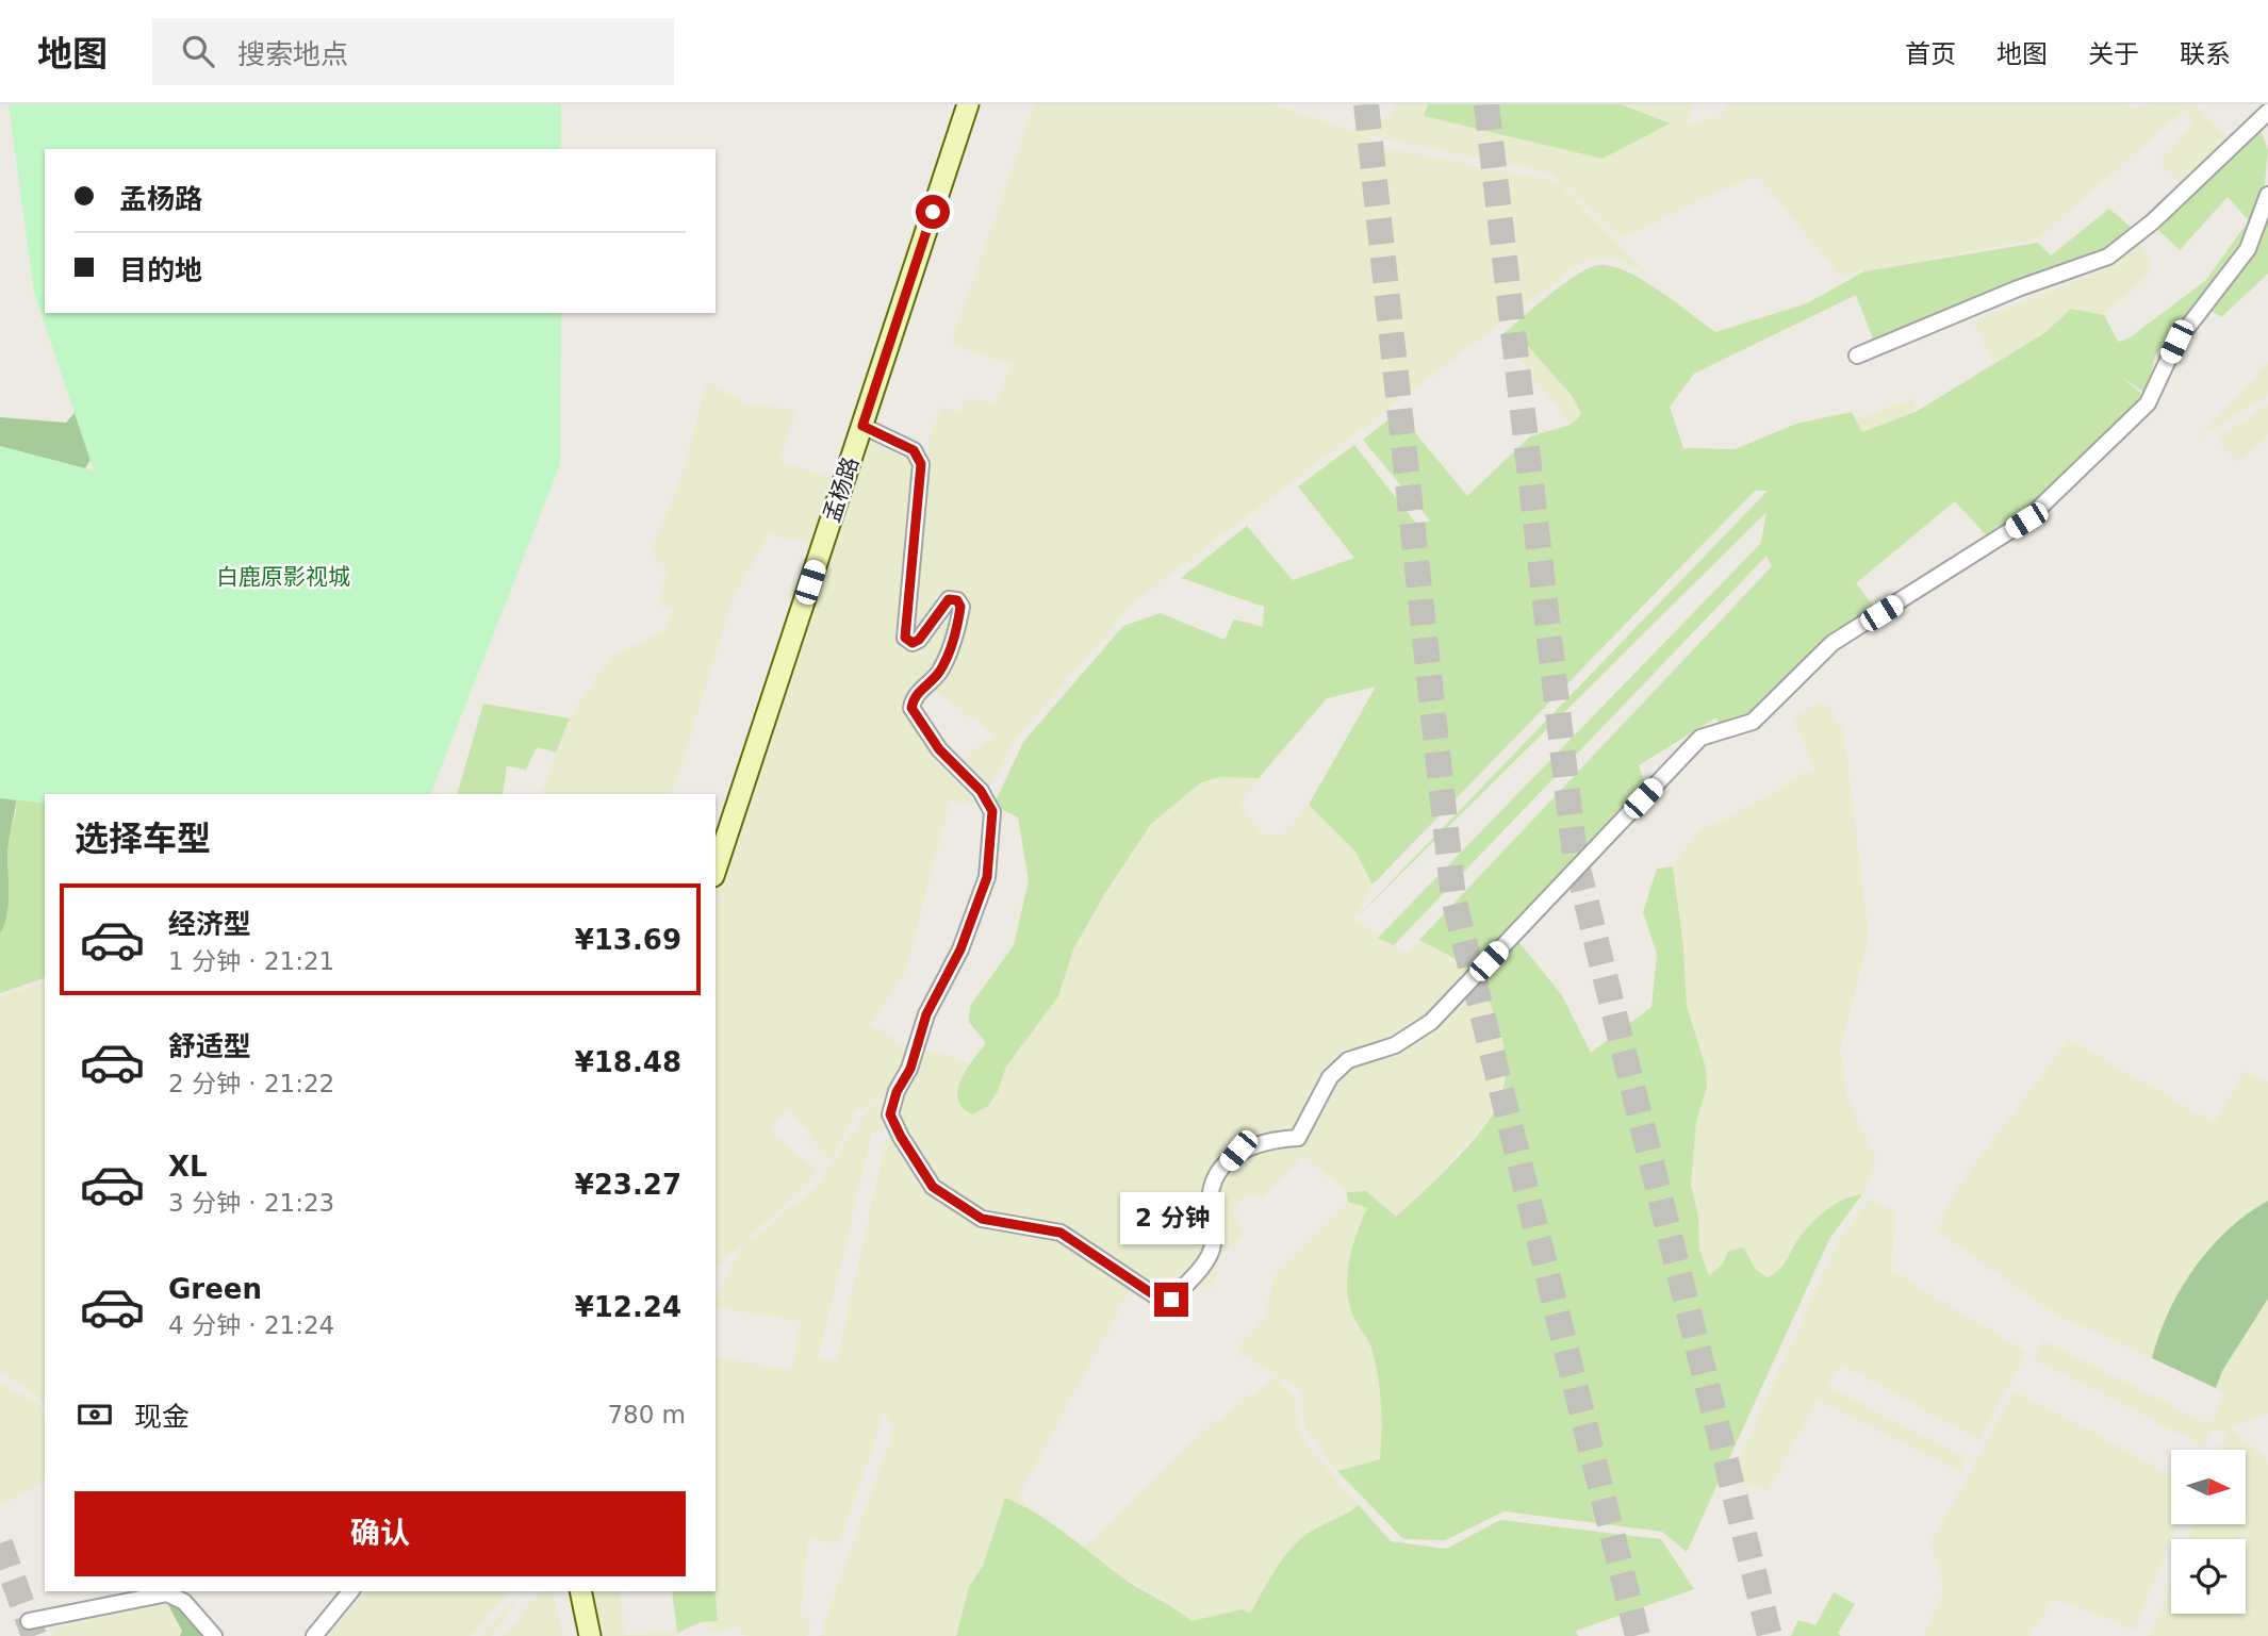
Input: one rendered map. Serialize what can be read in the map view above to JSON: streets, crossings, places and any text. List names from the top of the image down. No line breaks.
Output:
{"streets":{"main road":["孟杨路"]},"parks":["白鹿原影视城"],"north":"right","page":{"header":"地图","search":"搜索地点","nav":["首页","地图","关于","联系"],"banner":["孟杨路","目的地"],"heading":"选择车型","list":[{"name":"经济型","note":"1 分钟 · 21:21","value":"¥13.69"},{"name":"舒适型","note":"2 分钟 · 21:22","value":"¥18.48"},{"name":"XL","note":"3 分钟 · 21:23","value":"¥23.27"},{"name":"Green","note":"4 分钟 · 21:24","value":"¥12.24"}],"bubble":"2 分钟","pay":["现金","780 m"],"buttons":"确认"}}
